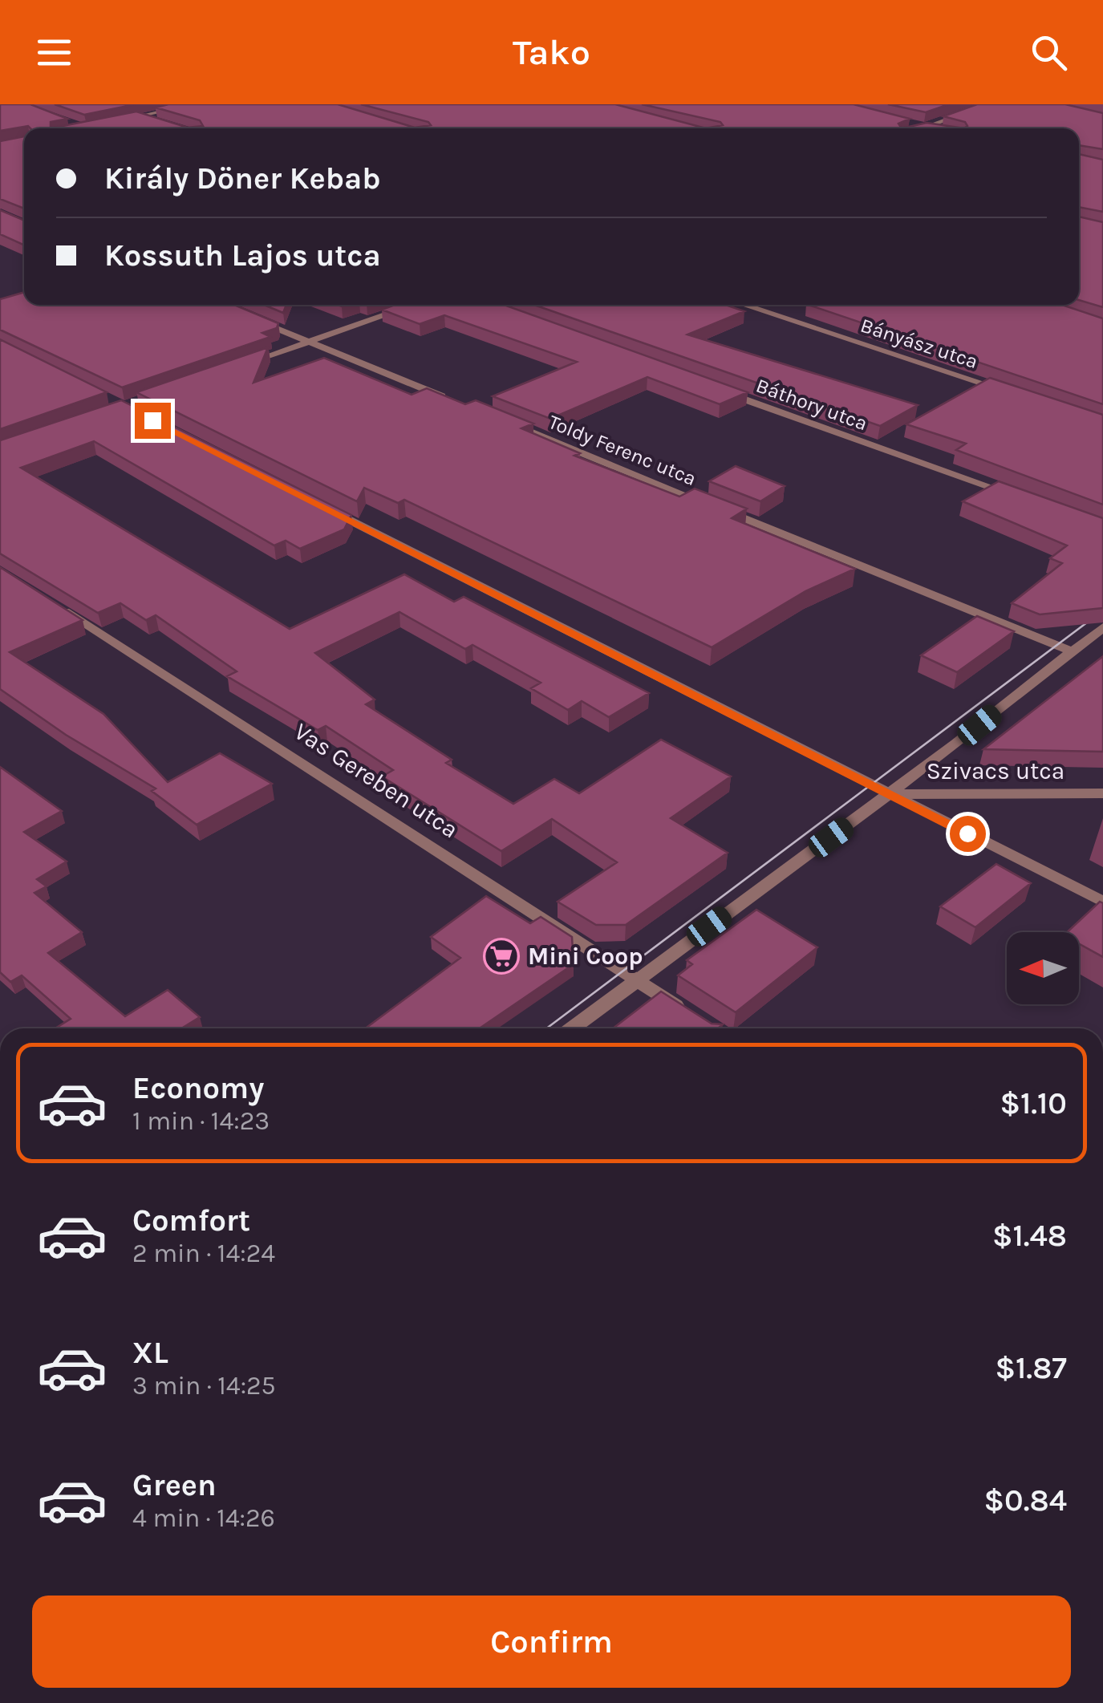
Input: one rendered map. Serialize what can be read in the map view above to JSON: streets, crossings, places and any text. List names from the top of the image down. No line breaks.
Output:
{"streets":{"street":["Bányász utca","Báthory utca","Toldy Ferenc utca","Szivacs utca","Vas Gereben utca"]},"places":{"supermarket":["Mini Coop"]},"north":"left","page":{"header":"Tako","banner":["Király Döner Kebab","Kossuth Lajos utca"],"list":[{"name":"Economy","note":"1 min · 14:23","value":"$1.10"},{"name":"Comfort","note":"2 min · 14:24","value":"$1.48"},{"name":"XL","note":"3 min · 14:25","value":"$1.87"},{"name":"Green","note":"4 min · 14:26","value":"$0.84"}],"buttons":"Confirm"}}
